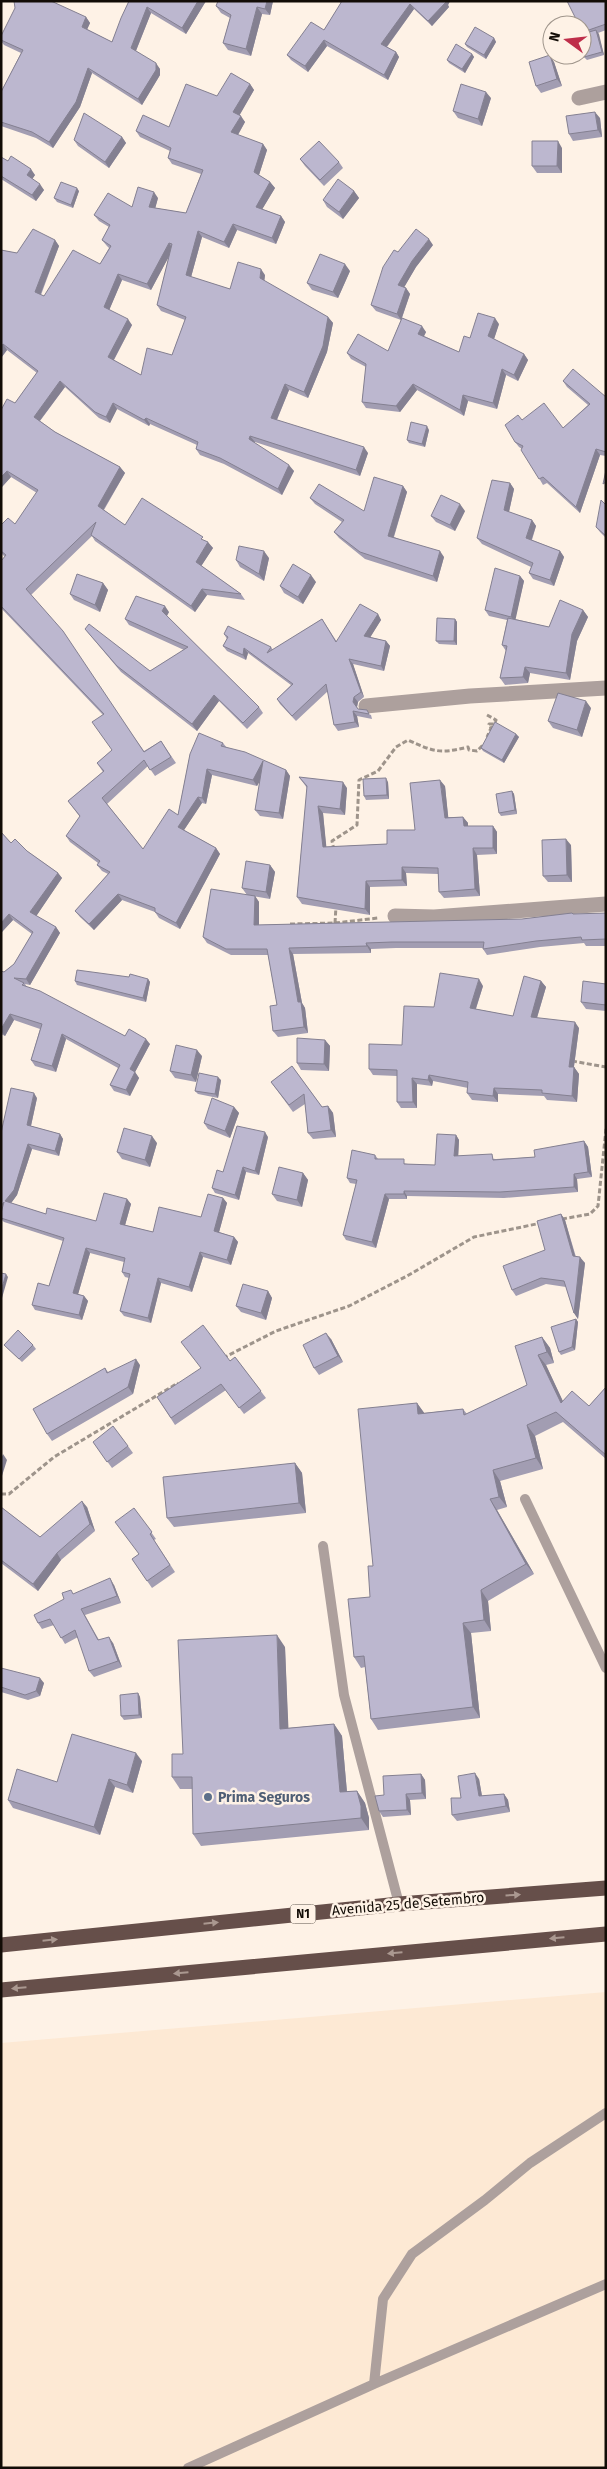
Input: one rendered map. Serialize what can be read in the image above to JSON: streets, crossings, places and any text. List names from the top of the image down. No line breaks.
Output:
{"streets":{"highway":["Avenida 25 de Setembro","N1"]},"places":["Prima Seguros"],"north":"left"}
